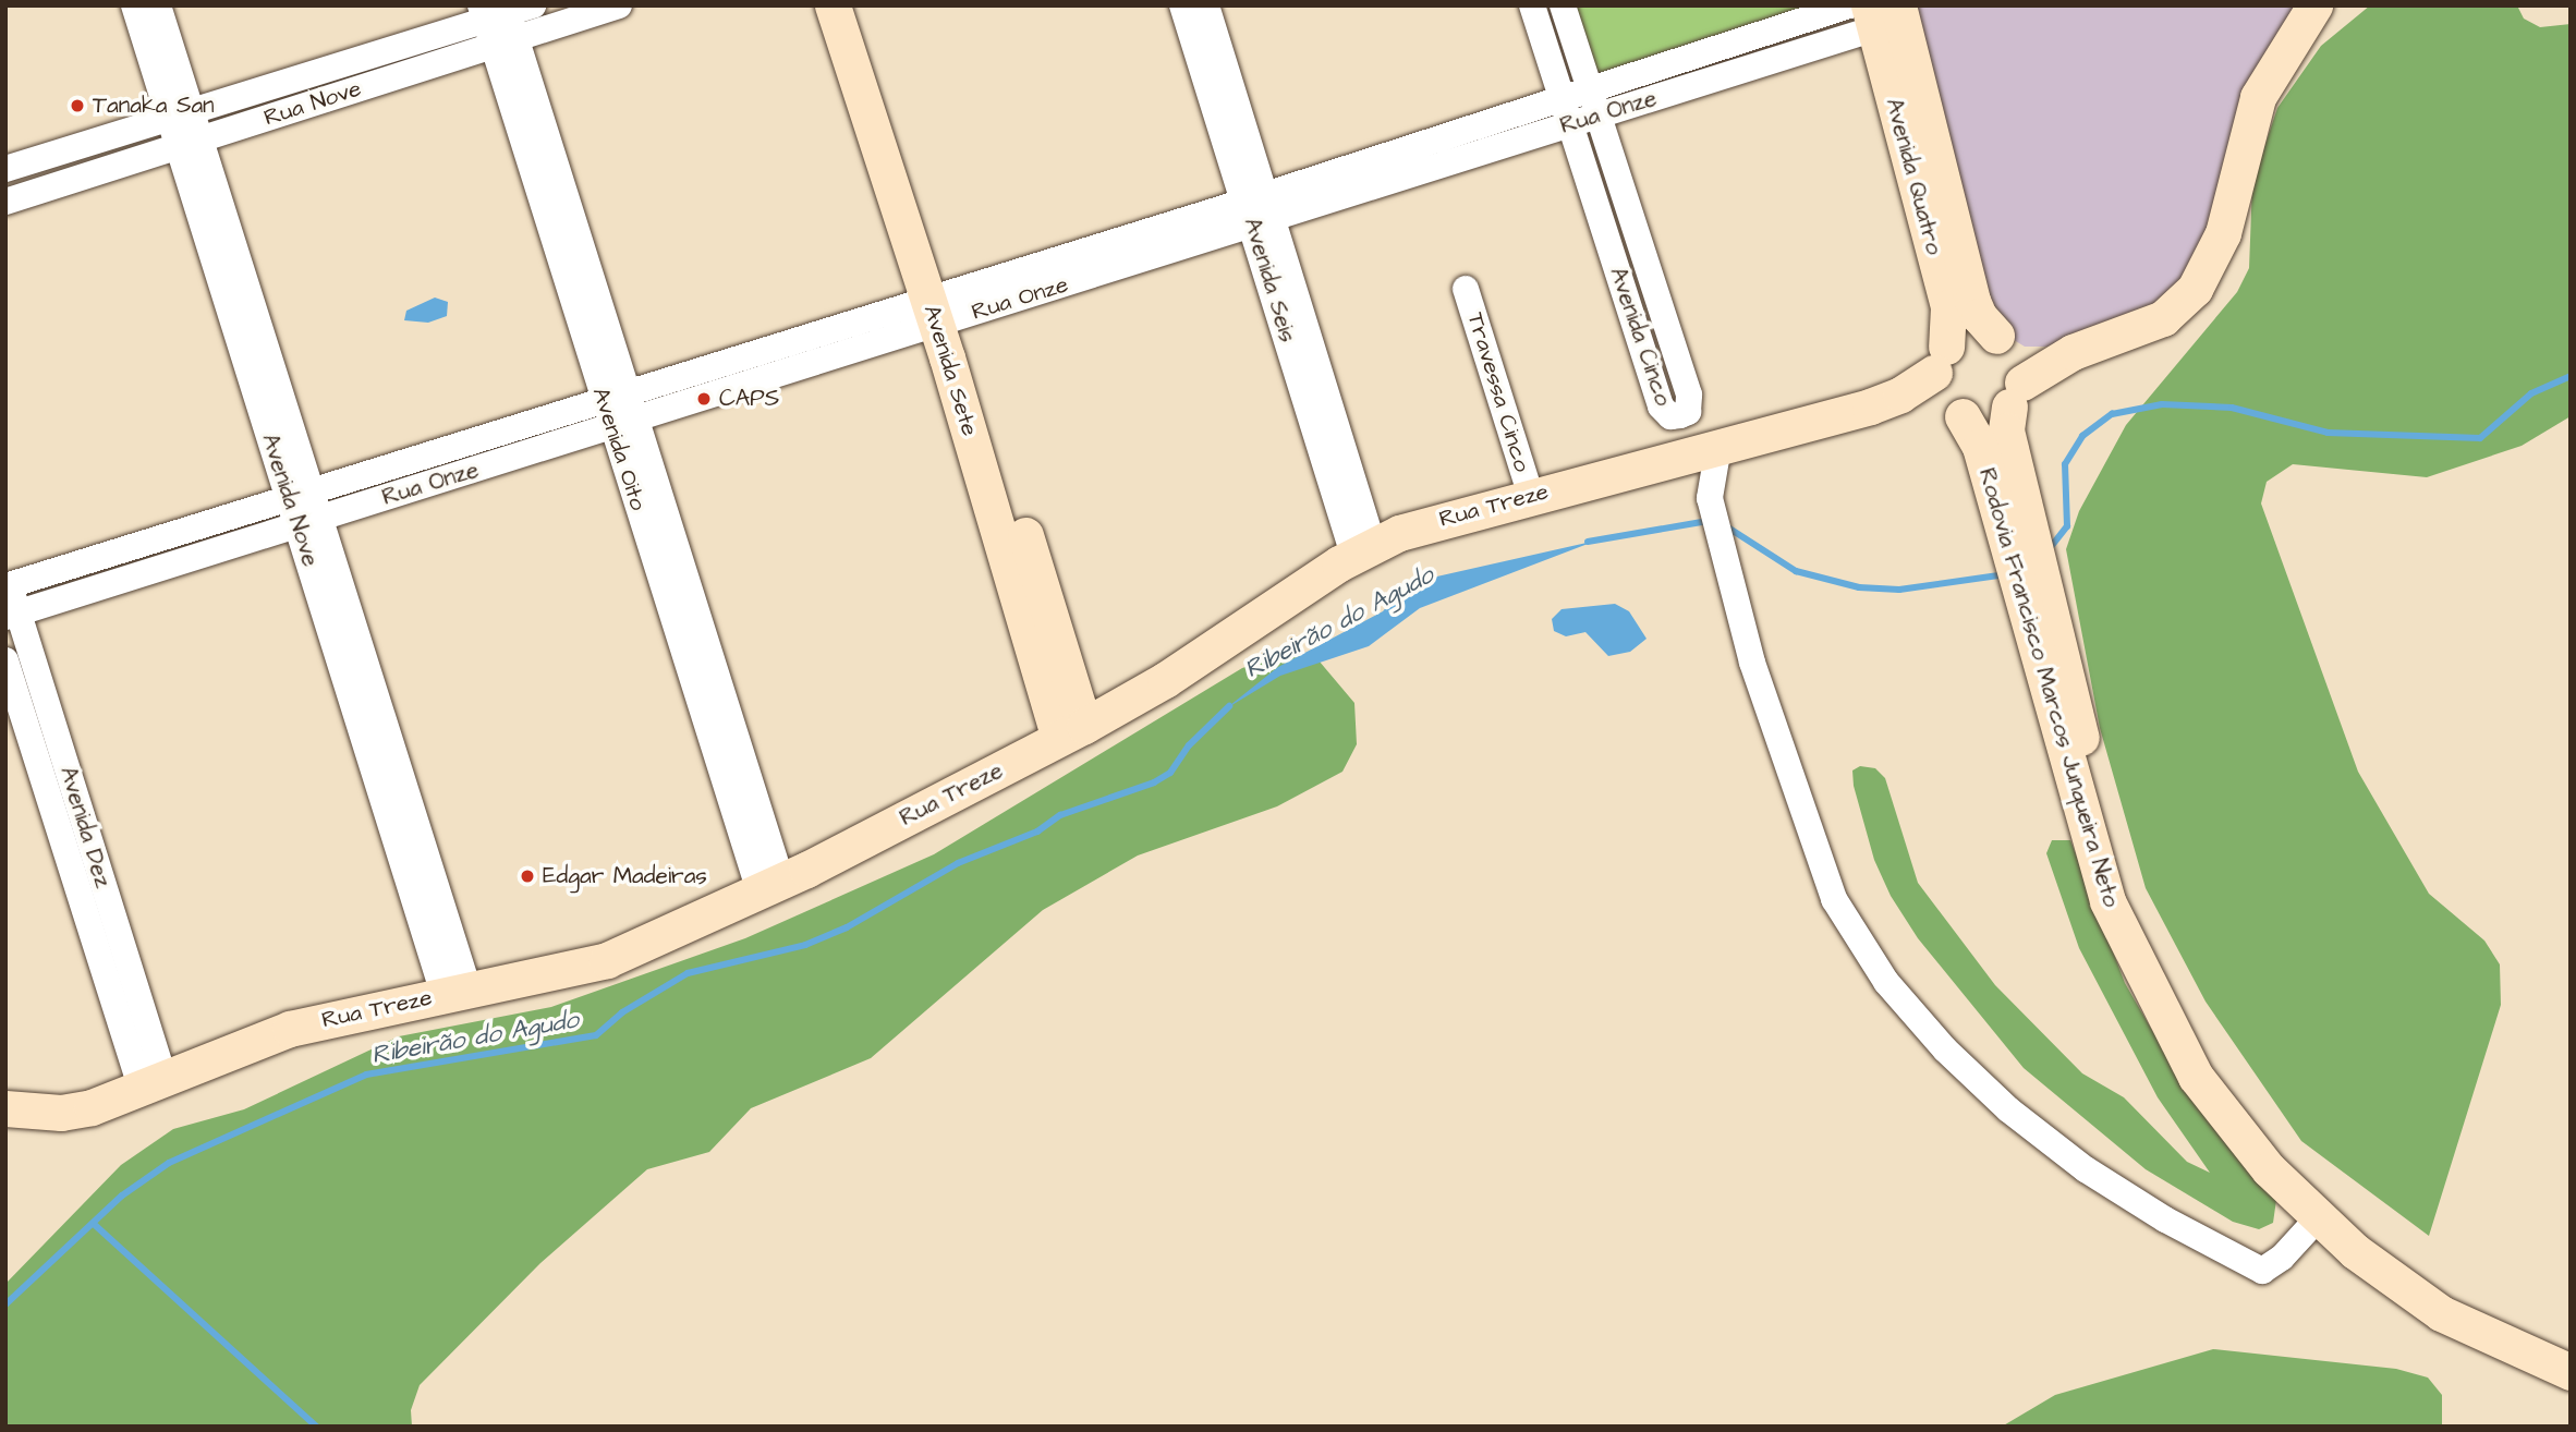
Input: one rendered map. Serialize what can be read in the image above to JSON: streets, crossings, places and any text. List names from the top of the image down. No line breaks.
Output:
{"streets":{"street":["Rua Nove","Rua Onze","Avenida Quatro","Avenida Seis","Avenida Cinco","Avenida Sete","Travessa Cinco","Avenida Oito","Avenida Nove","Rua Treze","Rodovia Francisco Marcos Junqueira Neto","Avenida Dez"]},"crossings":[["Rua Nove","Avenida Oito"],["Rua Nove","Avenida Nove"],["Rua Onze","Avenida Quatro"],["Rua Onze","Avenida Seis"],["Rua Onze","Avenida Cinco"],["Rua Onze","Avenida Sete"],["Rua Onze","Avenida Oito"],["Rua Onze","Avenida Nove"],["Rua Onze","Avenida Dez"],["Avenida Quatro","Rua Treze"],["Avenida Quatro","Rodovia Francisco Marcos Junqueira Neto"],["Avenida Seis","Rua Treze"],["Avenida Sete","Rua Treze"],["Travessa Cinco","Rua Treze"],["Avenida Oito","Rua Treze"],["Avenida Nove","Rua Treze"],["Rua Treze","Rodovia Francisco Marcos Junqueira Neto"],["Rua Treze","Avenida Dez"]],"water":["Ribeirão do Agudo"],"places":["Tanaka San","CAPS","Edgar Madeiras"]}
